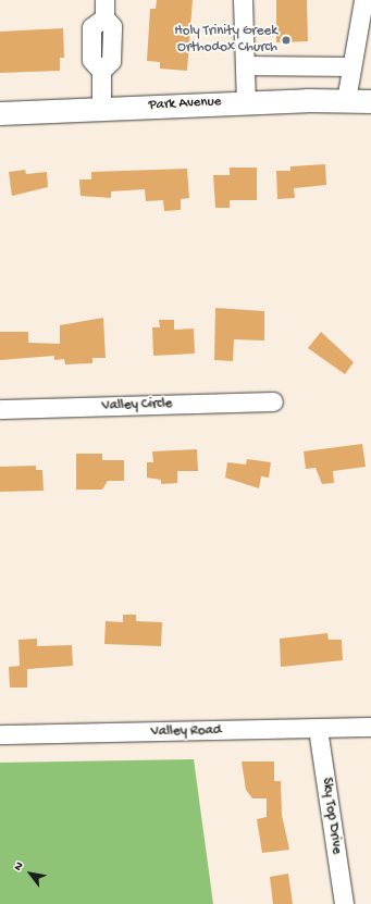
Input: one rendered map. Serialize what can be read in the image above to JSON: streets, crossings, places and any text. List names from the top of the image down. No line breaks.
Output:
{"streets":{"main road":["Park Avenue"],"street":["Valley Circle","Valley Road","Sky Top Drive"]},"crossings":[["Valley Road","Sky Top Drive"]],"places":["Holy Trinity Greek Orthodox Church"],"north":"top left"}
